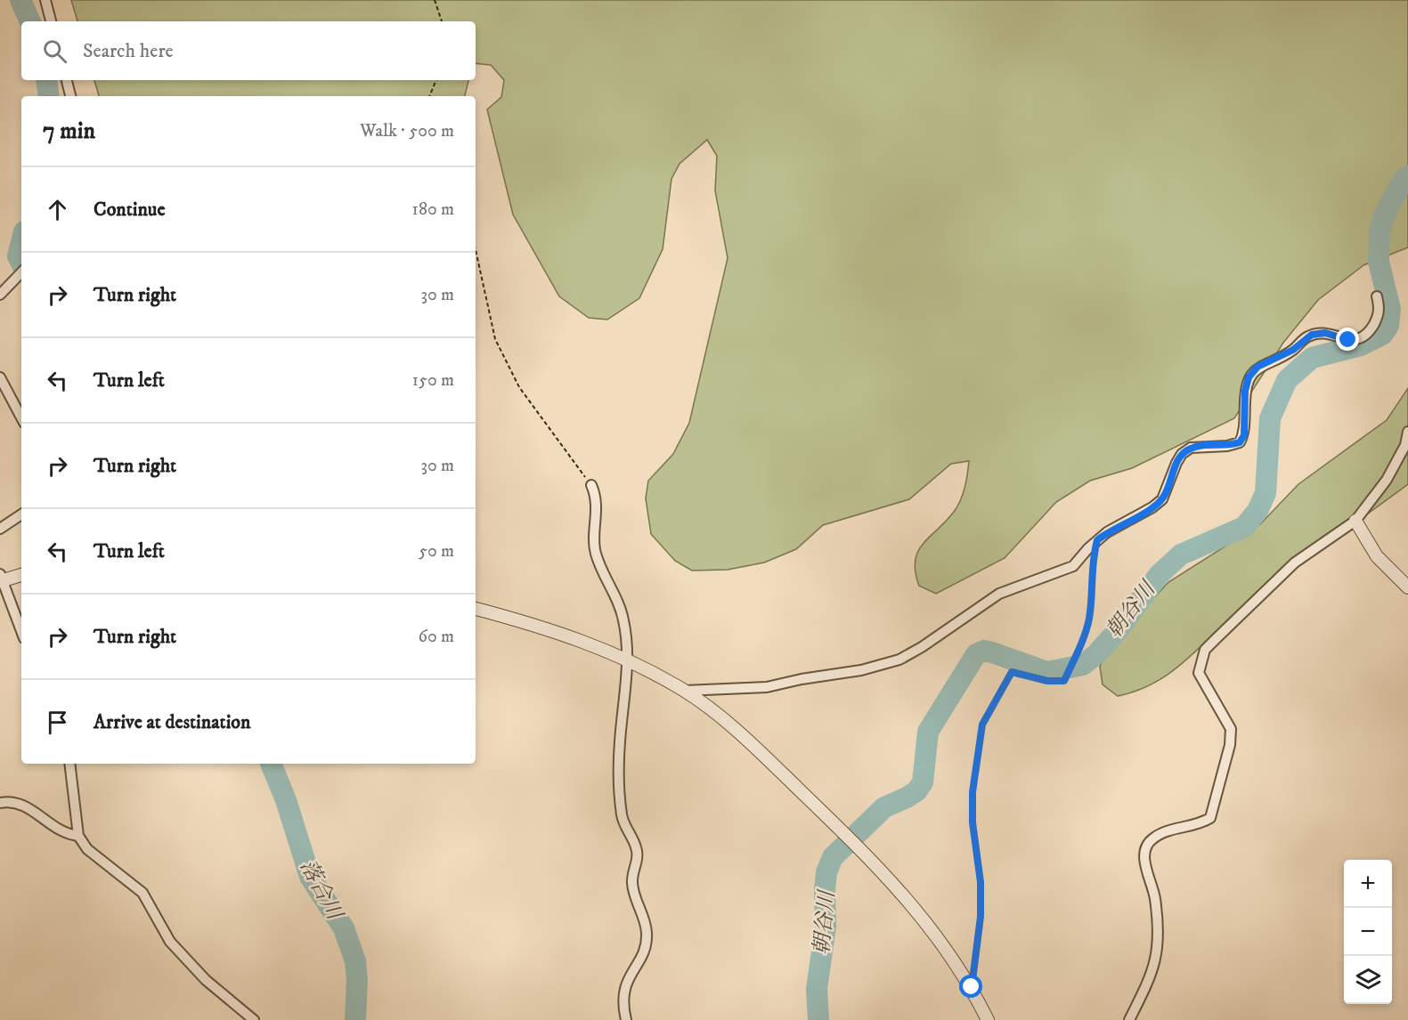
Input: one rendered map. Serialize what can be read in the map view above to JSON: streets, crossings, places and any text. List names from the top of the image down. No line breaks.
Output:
{"water":["朝谷川","落合川"],"page":{"search":"Search here","heading":["7 min","Walk · 500 m"],"list":[["Continue","180 m"],["Turn right","30 m"],["Turn left","150 m"],["Turn right","30 m"],["Turn left","50 m"],["Turn right","60 m"],"Arrive at destination"],"map_buttons":["+","−"]}}
